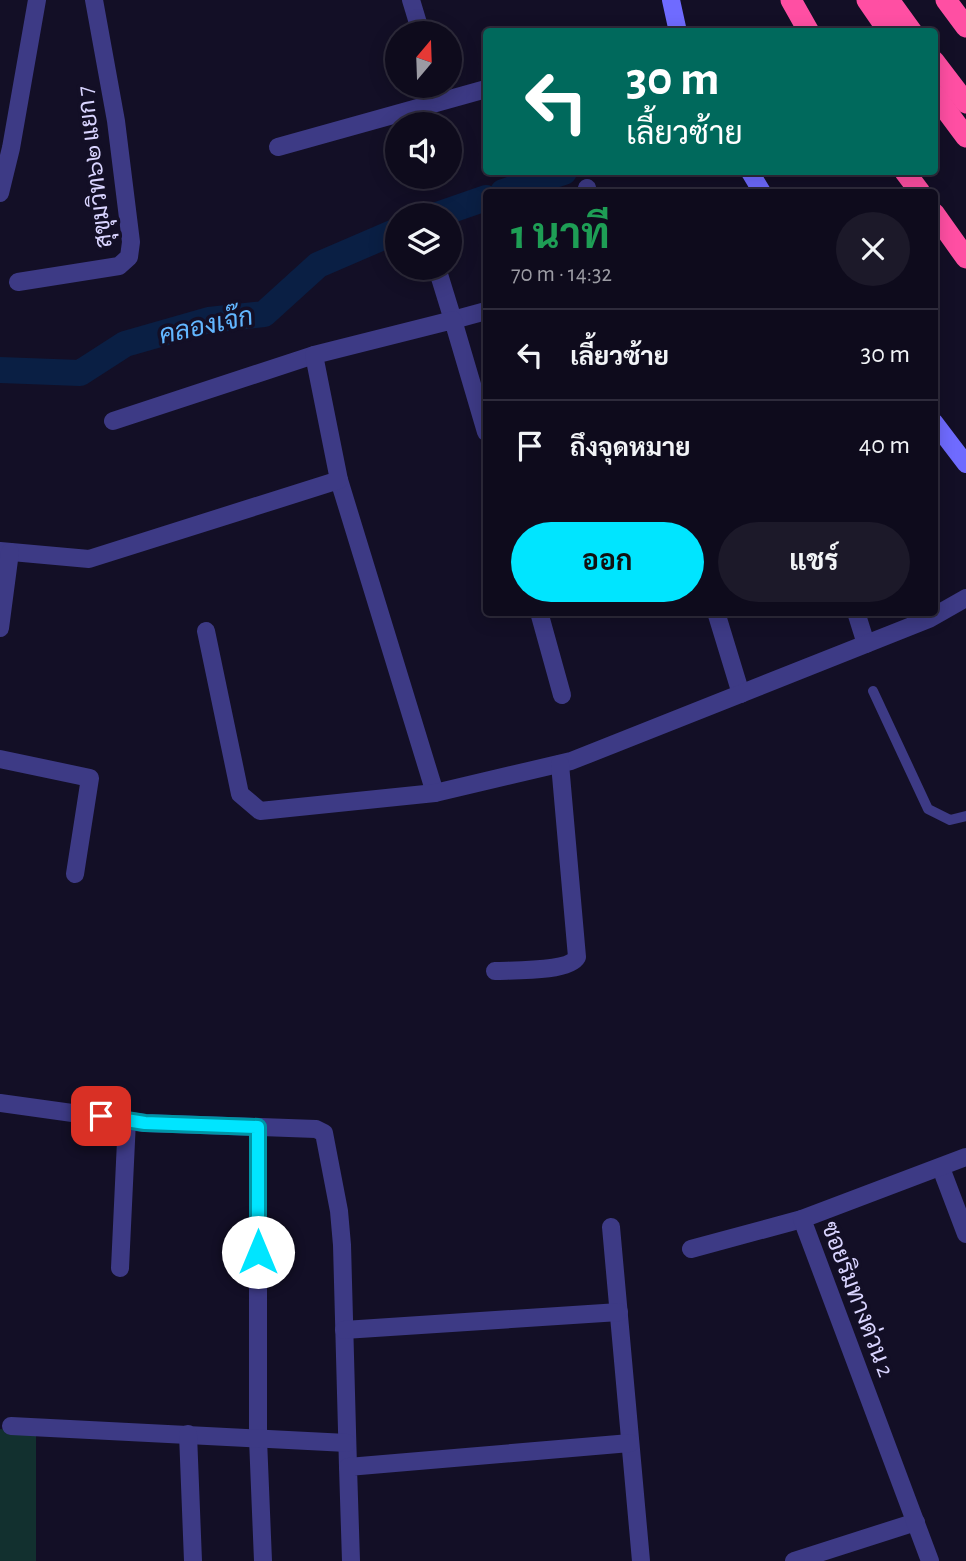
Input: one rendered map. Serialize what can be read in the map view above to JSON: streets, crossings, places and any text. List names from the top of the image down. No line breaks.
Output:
{"streets":{"street":["สุขุมวิท๖๒ แยก 7","ซอยริมทางด่วน 2"]},"water":["คลองเจ๊ก"],"north":"top","page":{"turn":["30 m","เลี้ยวซ้าย"],"heading":["1 นาที","70 m · 14:32"],"list":[{"name":"เลี้ยวซ้าย","value":"30 m"},{"name":"ถึงจุดหมาย","value":"40 m"}],"buttons":["ออก","แชร์"]}}
